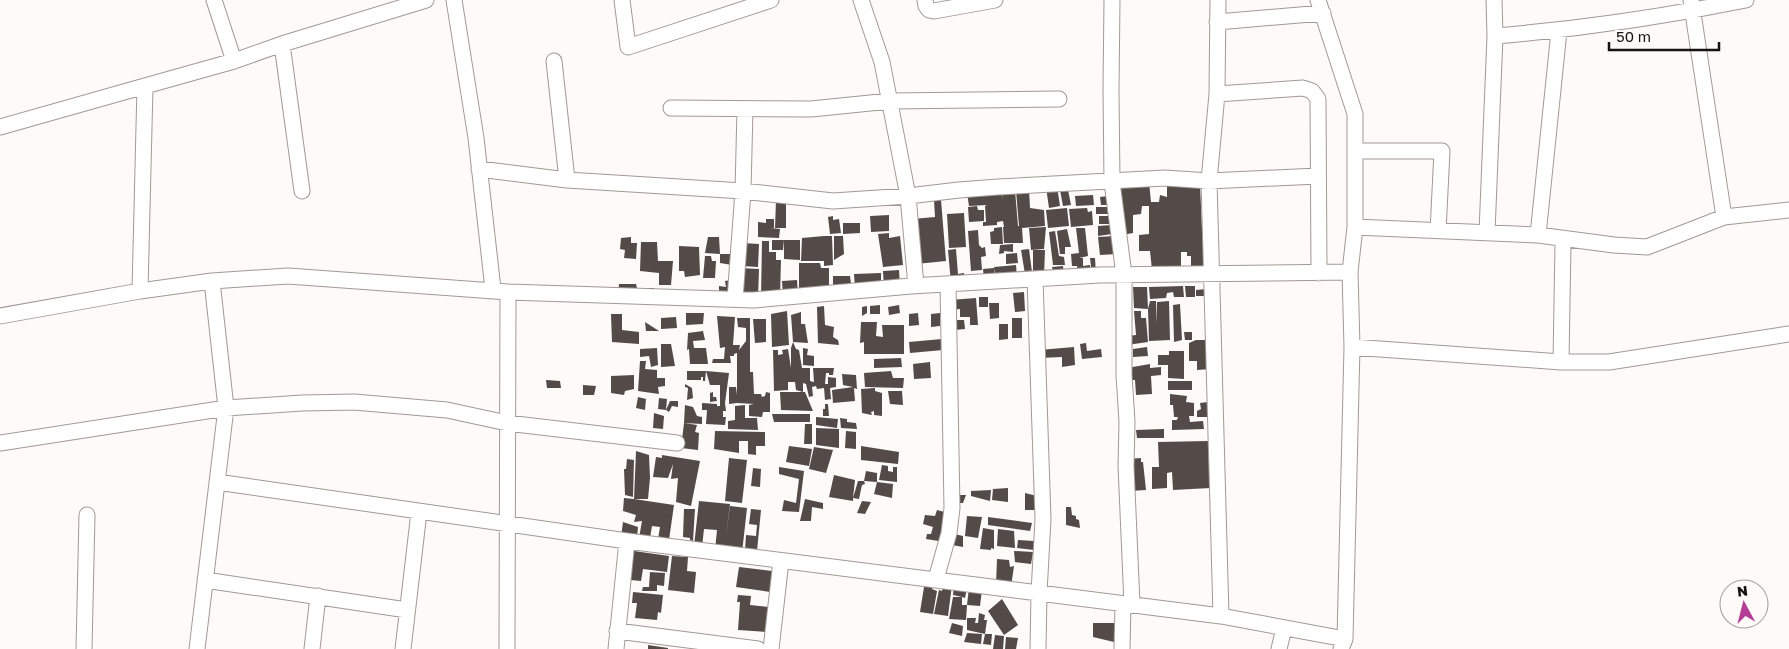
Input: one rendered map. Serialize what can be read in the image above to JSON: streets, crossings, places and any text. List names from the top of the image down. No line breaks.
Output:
{"scale_bar":"50 m","north":"top"}
